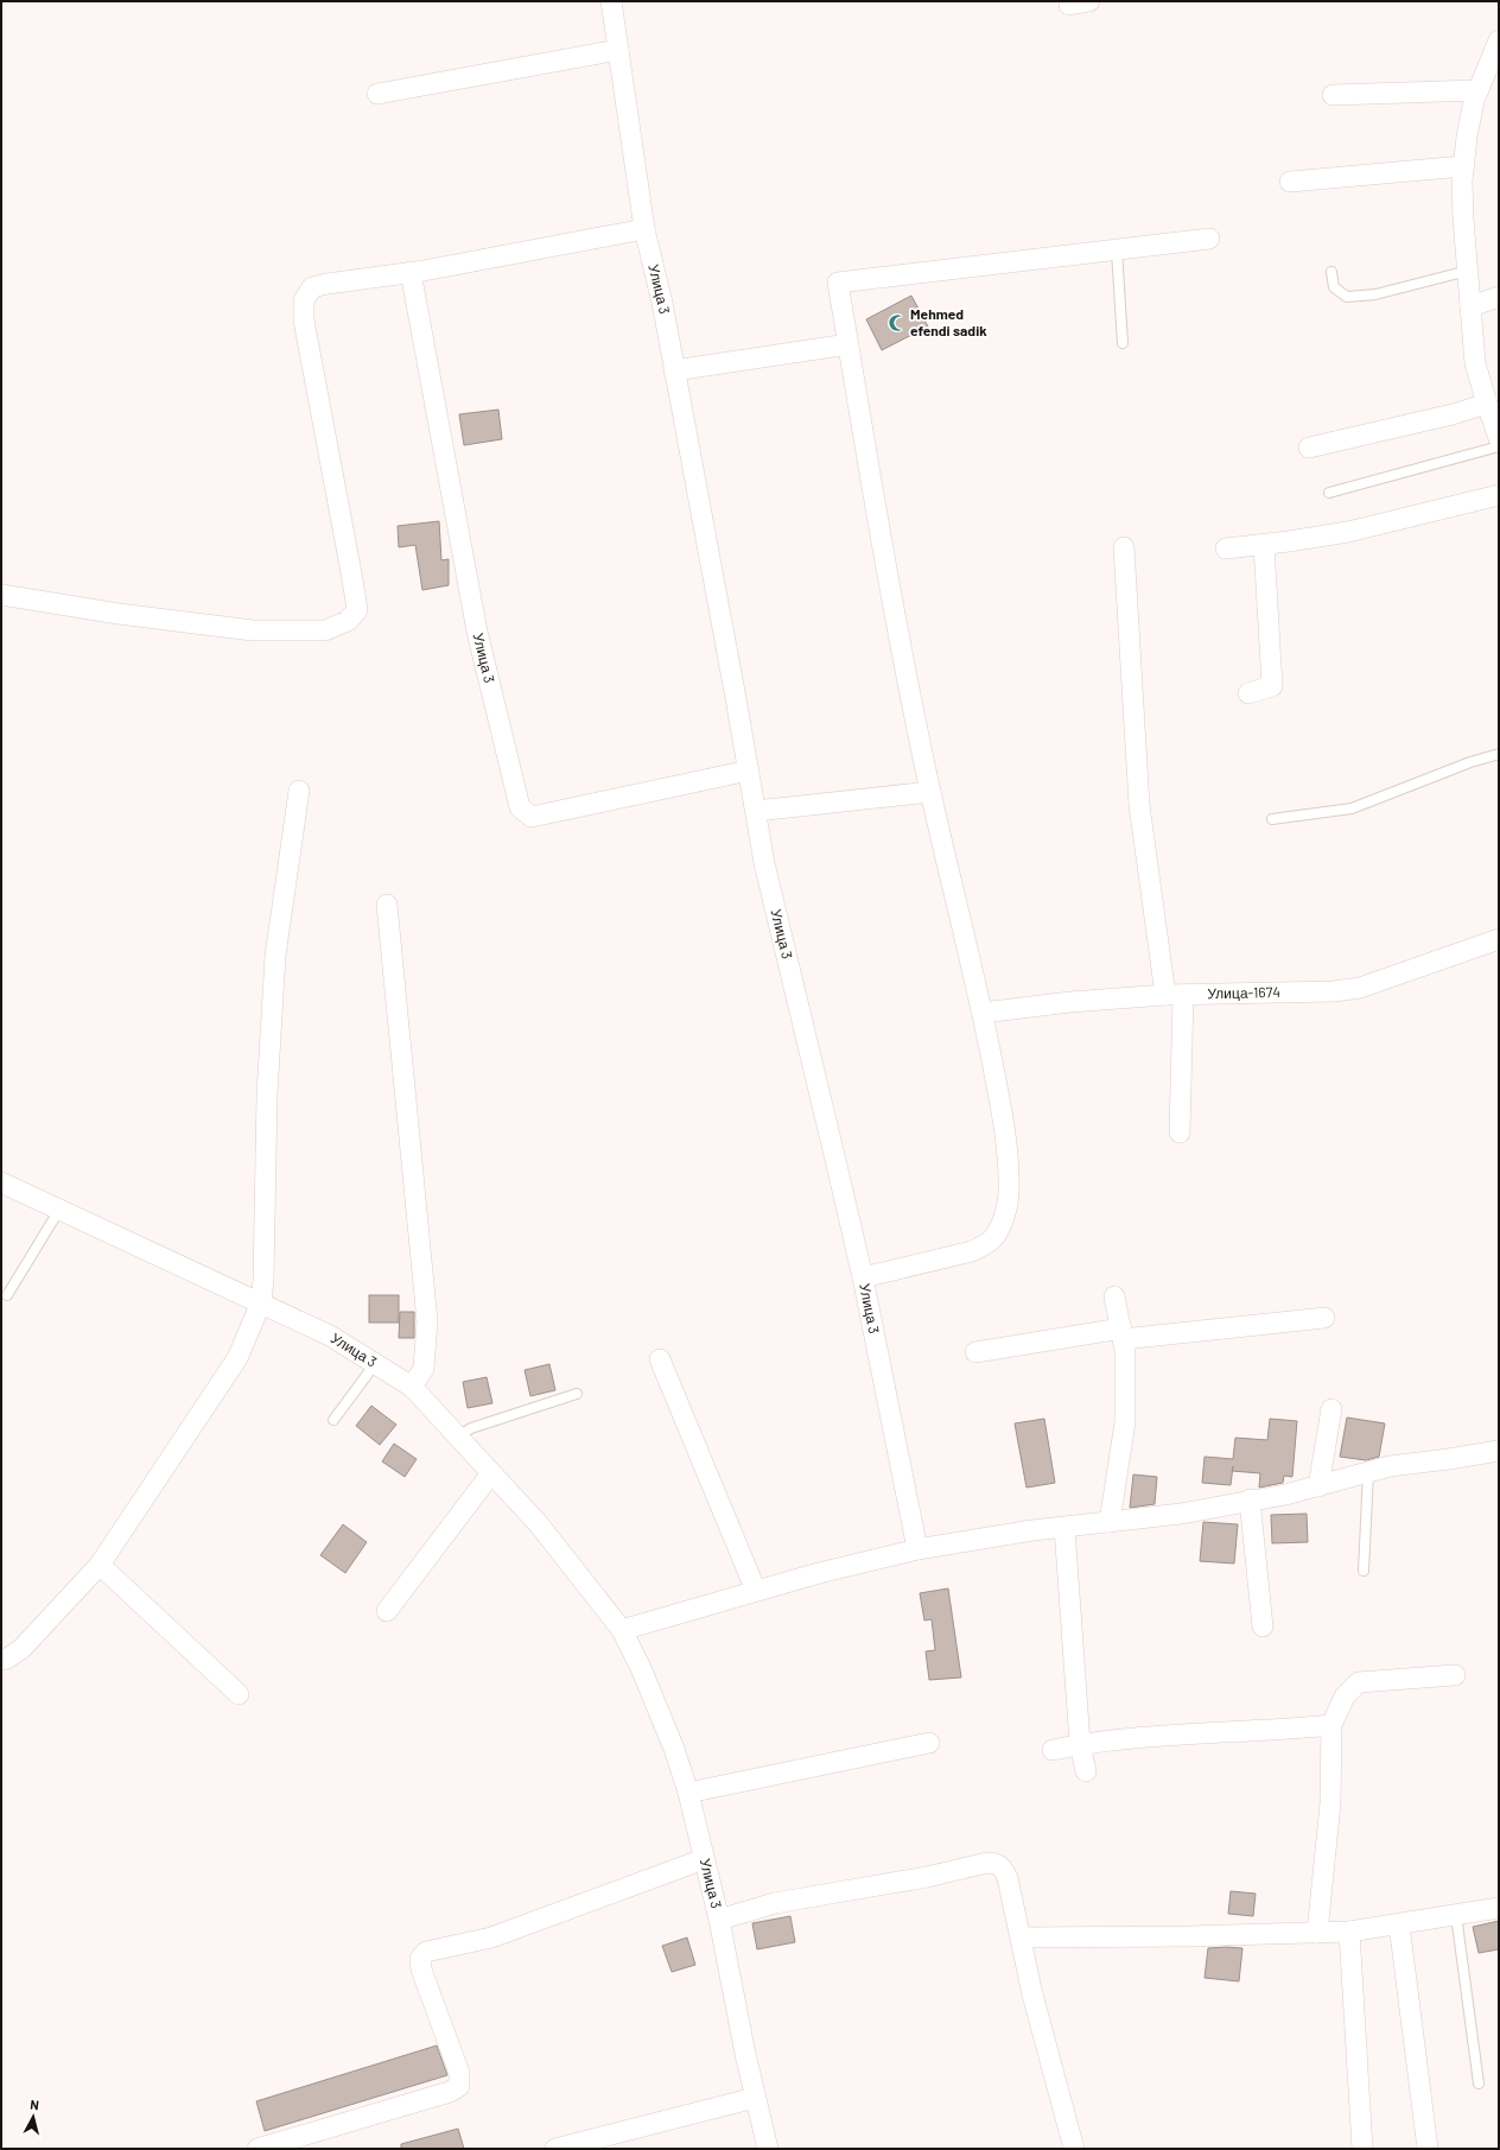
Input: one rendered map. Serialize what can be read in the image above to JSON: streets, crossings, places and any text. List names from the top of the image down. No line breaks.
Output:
{"streets":{"street":["Улица 3","Улица-1674"]},"places":{"mosque":["Mehmed efendi sadik"]},"north":"top"}
